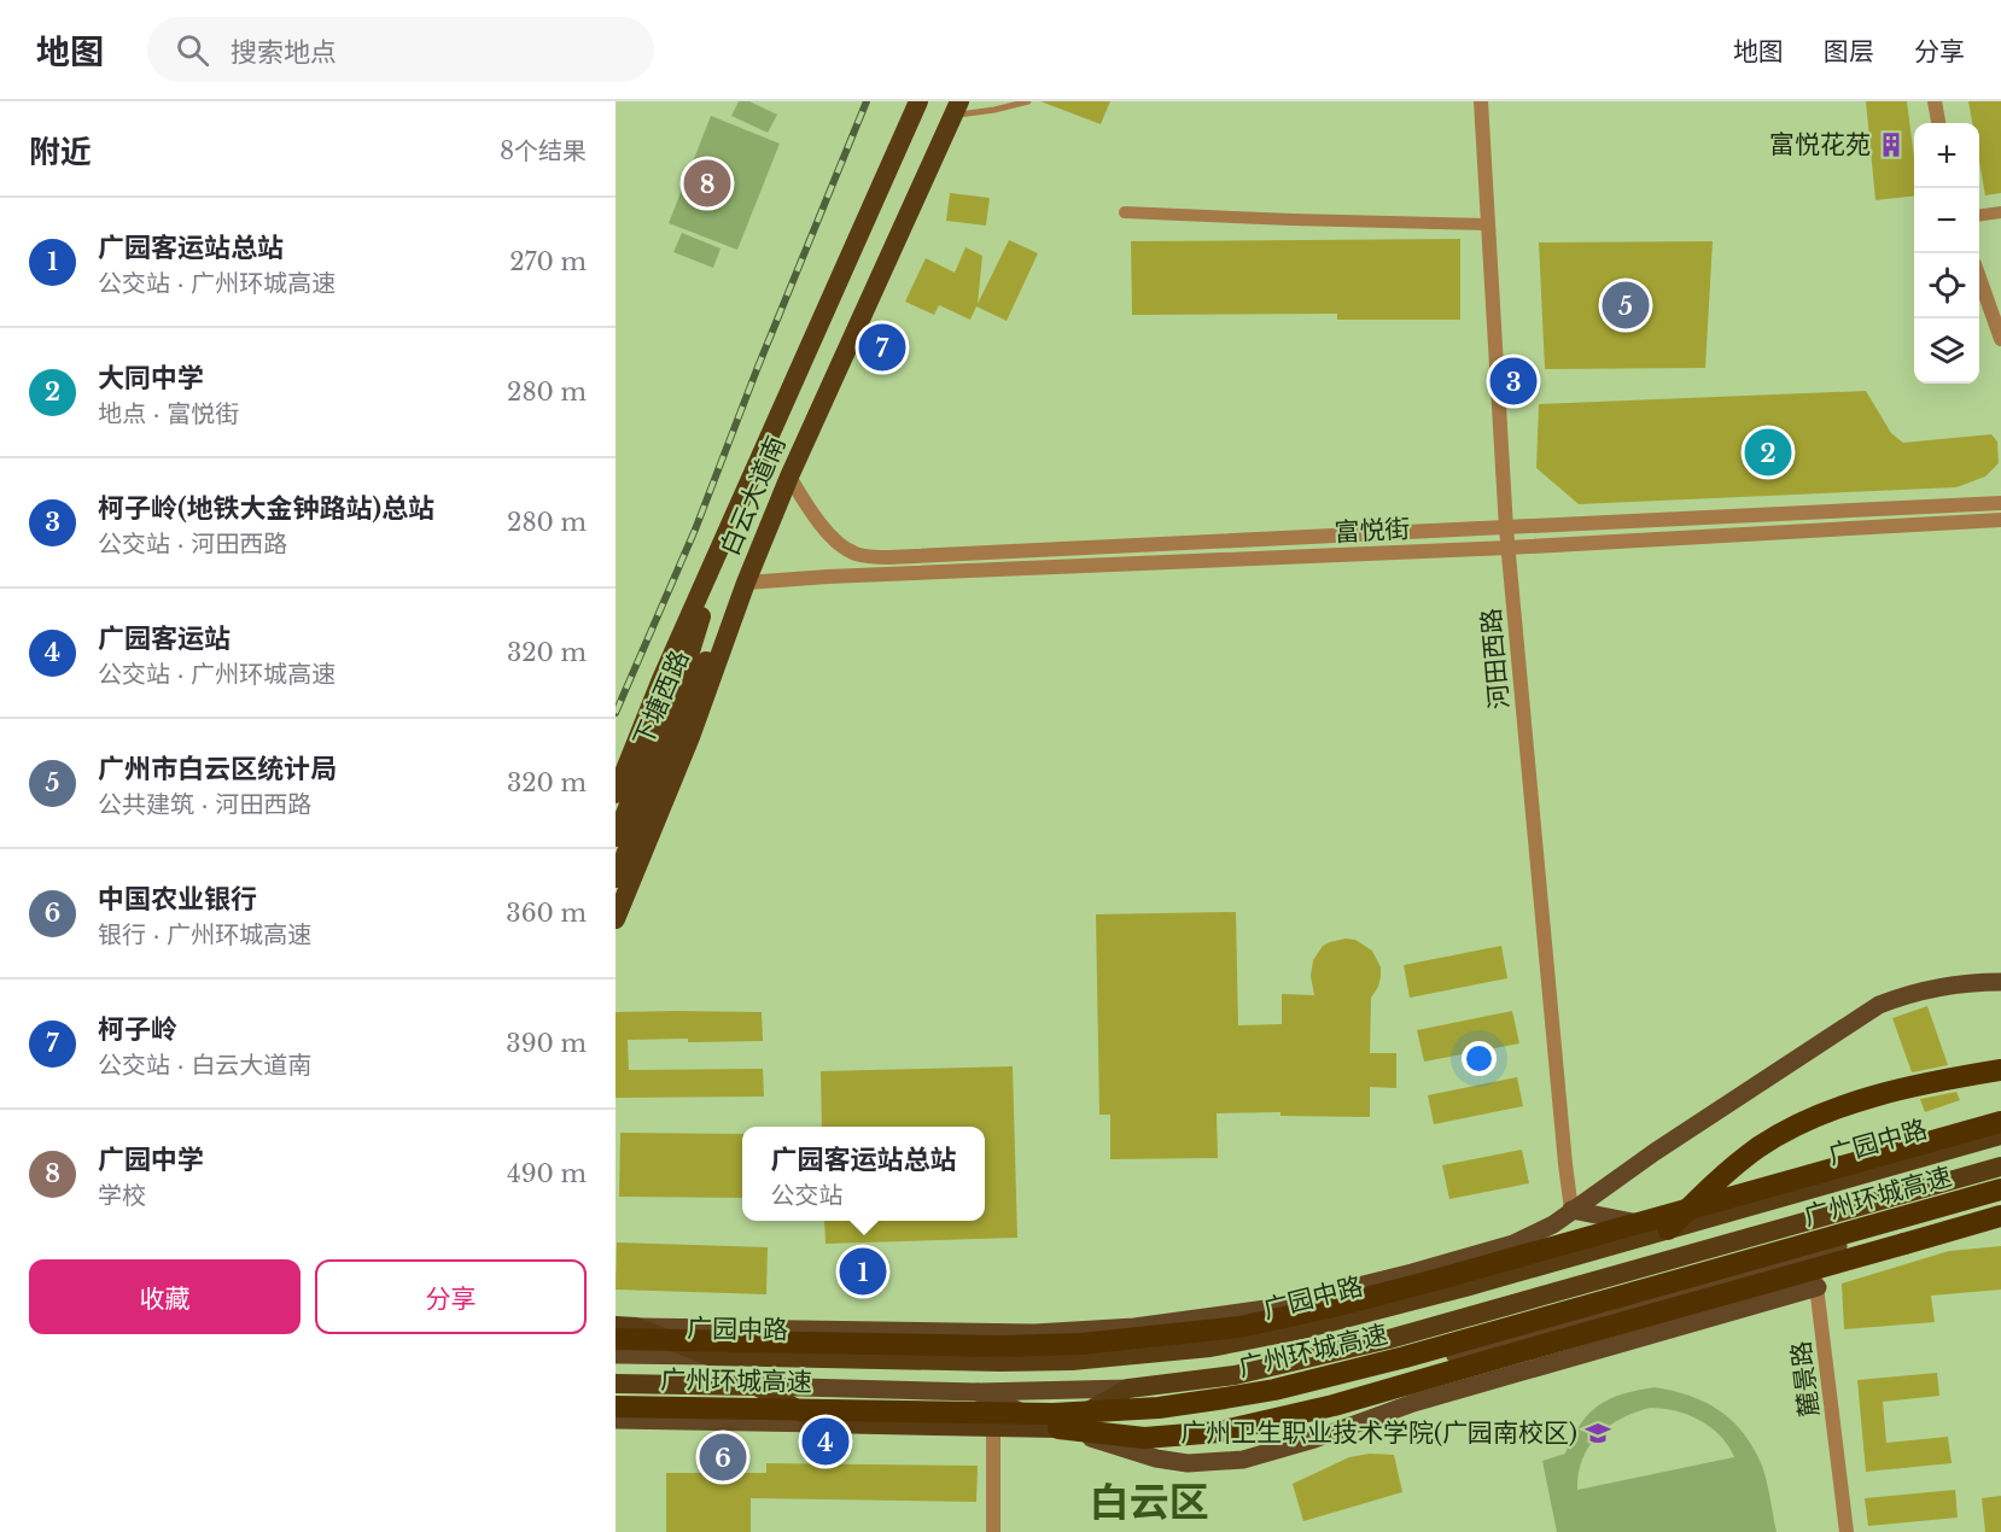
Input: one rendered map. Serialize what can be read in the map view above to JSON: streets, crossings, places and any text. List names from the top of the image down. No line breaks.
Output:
{"streets":{"highway":["白云大道南","下塘西路","广园中路","广州环城高速"],"street":["富悦街","河田西路","麓景路"]},"crossings":[["白云大道南","富悦街"],["白云大道南","下塘西路"],["富悦街","河田西路"],["富悦街","下塘西路"]],"districts":["白云区"],"places":{"building":["富悦花苑"],"school or university":["广州卫生职业技术学院(广园南校区)"]},"page":{"header":"地图","search":"搜索地点","nav":["地图","图层","分享"],"heading":["附近","8个结果"],"map_buttons":["+","−"],"pins":["8","5","7","3","2","1","4","6"],"list":[{"mark":"1","name":"广园客运站总站","note":"公交站 · 广州环城高速","value":"270 m"},{"mark":"2","name":"大同中学","note":"地点 · 富悦街","value":"280 m"},{"mark":"3","name":"柯子岭(地铁大金钟路站)总站","note":"公交站 · 河田西路","value":"280 m"},{"mark":"4","name":"广园客运站","note":"公交站 · 广州环城高速","value":"320 m"},{"mark":"5","name":"广州市白云区统计局","note":"公共建筑 · 河田西路","value":"320 m"},{"mark":"6","name":"中国农业银行","note":"银行 · 广州环城高速","value":"360 m"},{"mark":"7","name":"柯子岭","note":"公交站 · 白云大道南","value":"390 m"},{"mark":"8","name":"广园中学","note":"学校","value":"490 m"}],"popup":["广园客运站总站","公交站"],"buttons":["收藏","分享"]}}
